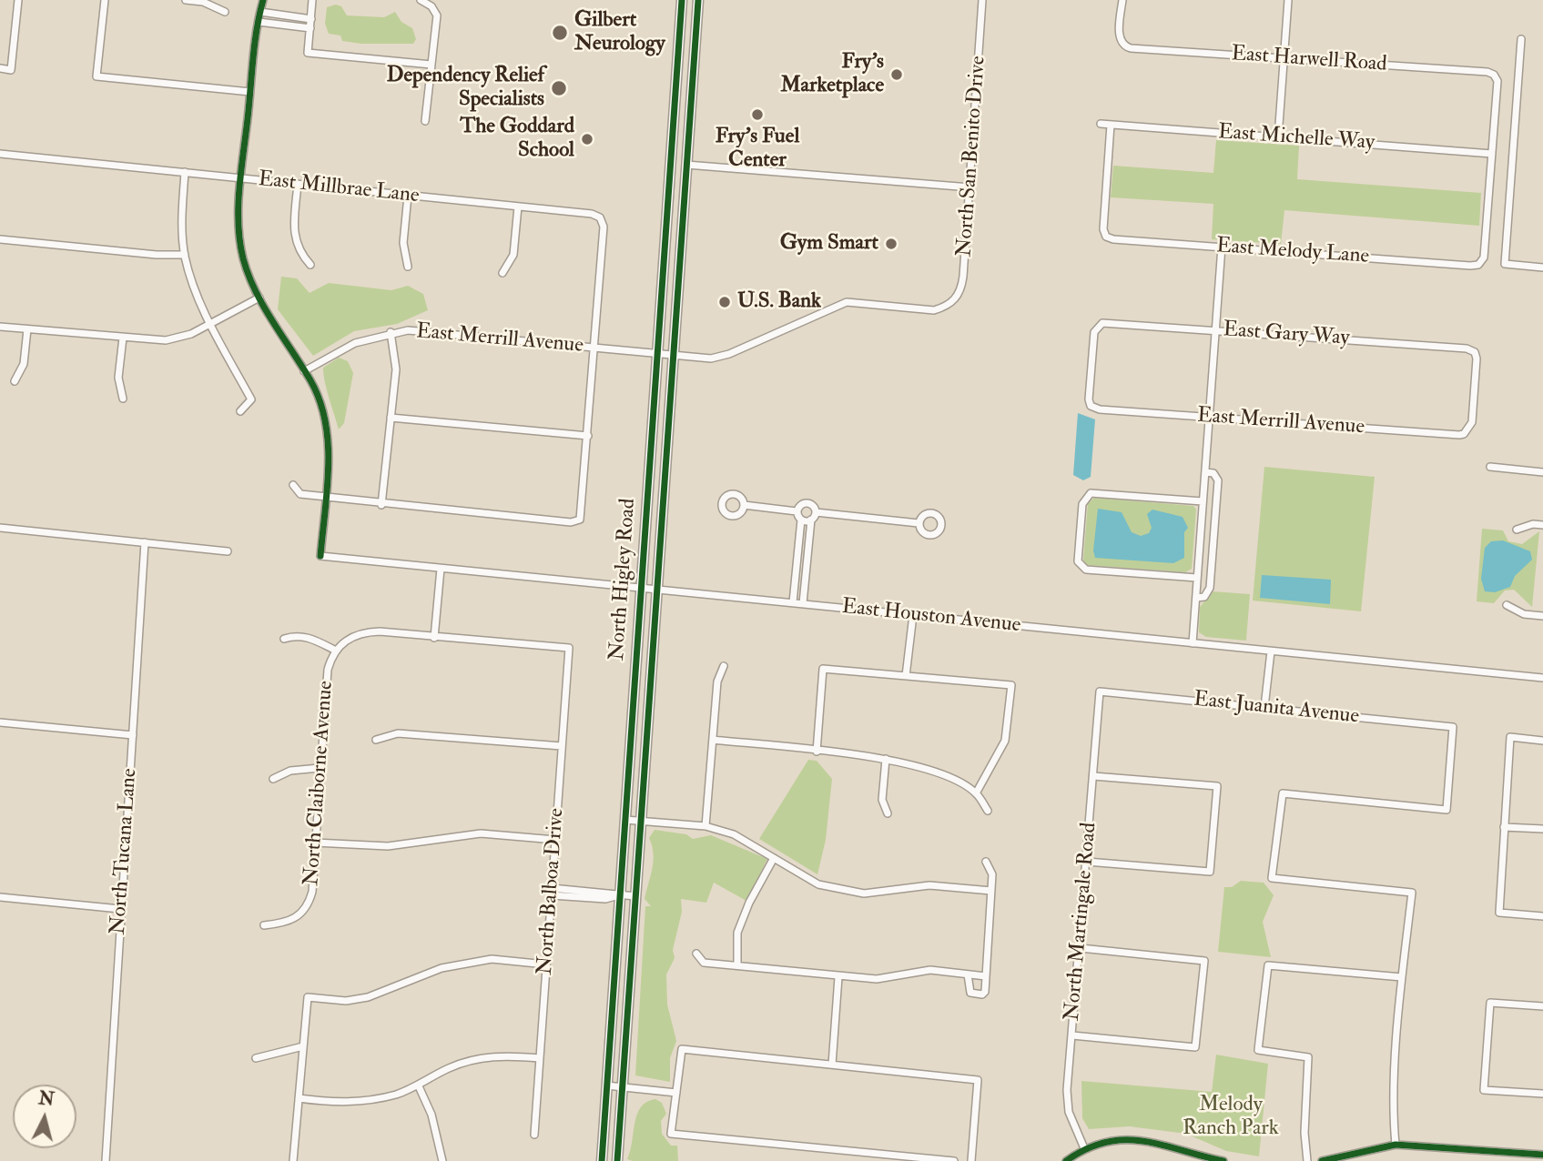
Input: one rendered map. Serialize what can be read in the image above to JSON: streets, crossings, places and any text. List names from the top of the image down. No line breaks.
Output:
{"streets":{"main road":["North Higley Road"],"street":["East Harwell Road","East Michelle Way","North San Benito Drive","East Millbrae Lane","East Melody Lane","East Gary Way","East Merrill Avenue","East Houston Avenue","East Juanita Avenue","North Claiborne Avenue","North Tucana Lane","North Balboa Drive","North Martingale Road"]},"crossings":[["East Harwell Road","East Michelle Way"],["East Harwell Road","East Melody Lane"],["East Michelle Way","East Melody Lane"],["North San Benito Drive","East Merrill Avenue"],["North San Benito Drive","North Higley Road"],["East Millbrae Lane","East Merrill Avenue"],["East Gary Way","East Merrill Avenue"],["East Merrill Avenue","North Higley Road"],["North Higley Road","East Houston Avenue"],["East Juanita Avenue","North Martingale Road"]],"parks":["Melody Ranch Park"],"places":["Gilbert Neurology","Fry's Marketplace","Dependency Relief Specialists","Fry's Fuel Center","The Goddard School","Gym Smart","U.S. Bank"],"north":"top"}
